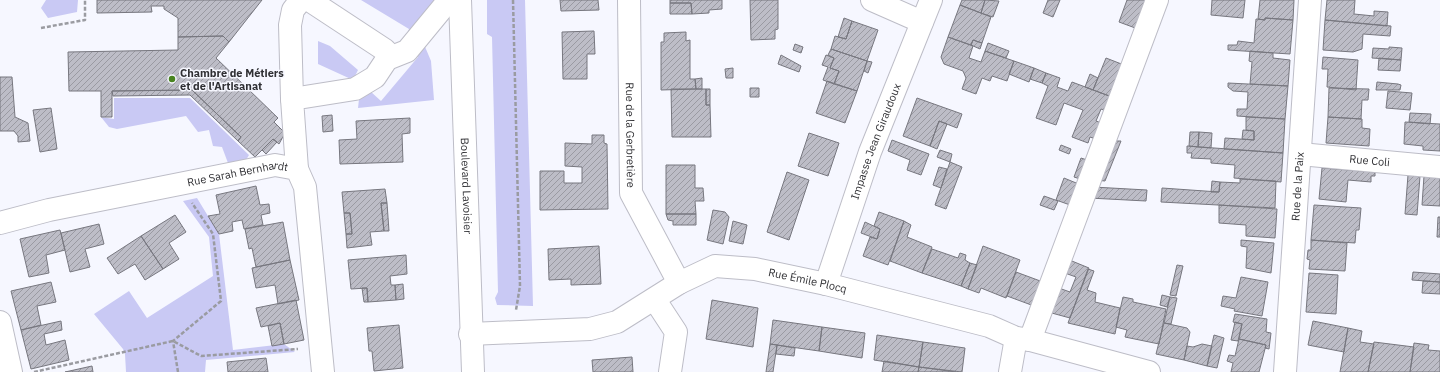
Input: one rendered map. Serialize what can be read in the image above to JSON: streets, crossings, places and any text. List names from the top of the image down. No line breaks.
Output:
{"streets":{"street":["Rue de la Gerbretière","Impasse Jean Giraudoux","Rue Coli","Rue Sarah Bernhardt","Boulevard Lavoisier","Rue de la Paix","Rue Émile Plocq"]},"crossings":[["Rue de la Gerbretière","Rue Émile Plocq"],["Impasse Jean Giraudoux","Rue Émile Plocq"],["Rue Coli","Rue de la Paix"],["Boulevard Lavoisier","Rue Émile Plocq"]],"places":["Chambre de Métiers et de l'Artisanat"]}
